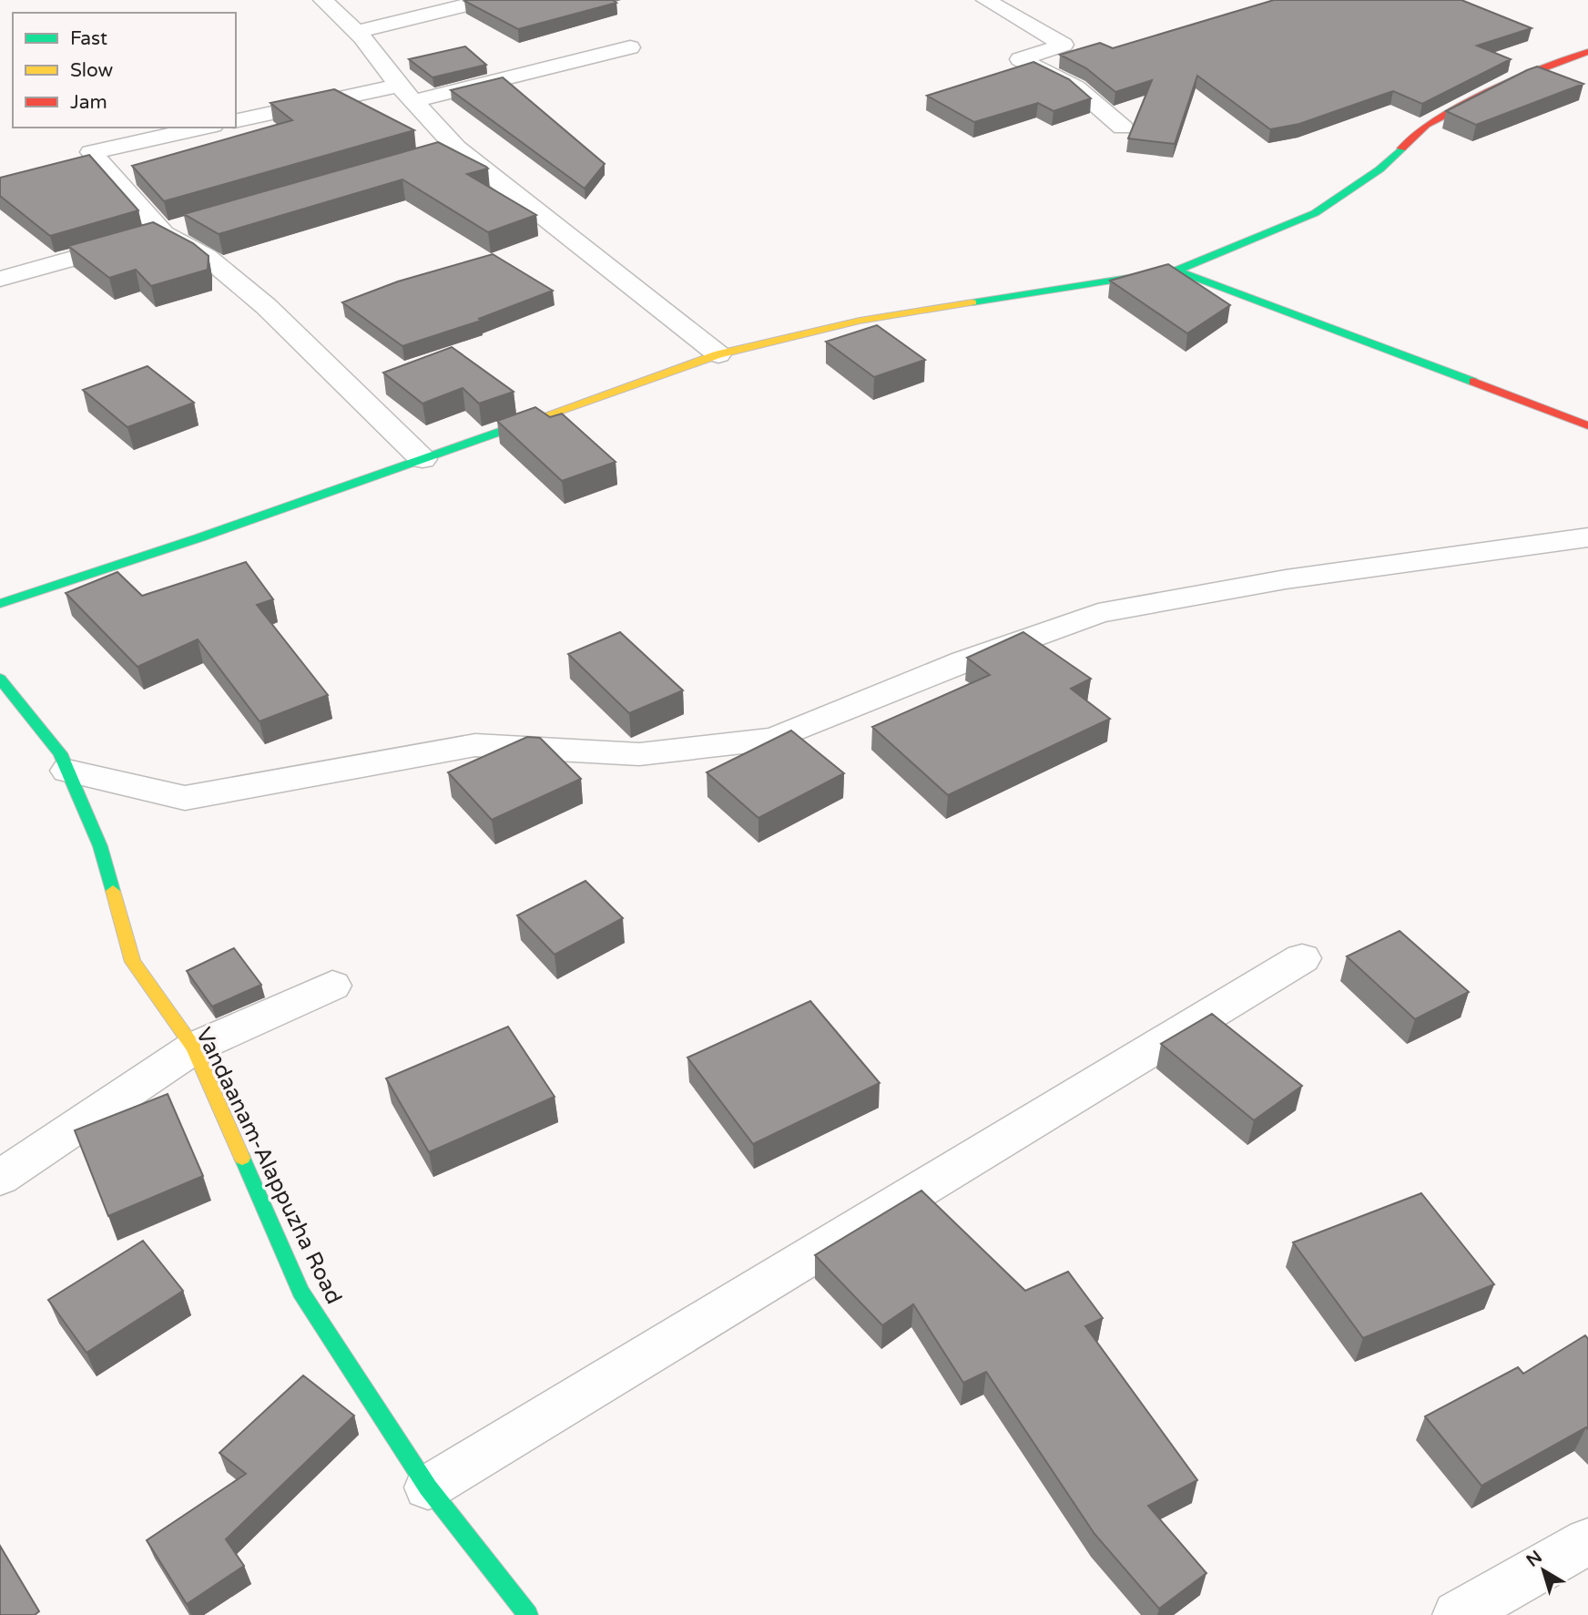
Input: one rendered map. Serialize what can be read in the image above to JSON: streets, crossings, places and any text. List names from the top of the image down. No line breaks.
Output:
{"streets":{"main road":["Vandaanam-Alappuzha Road"]},"legend":["Fast","Slow","Jam"],"north":"top left"}
